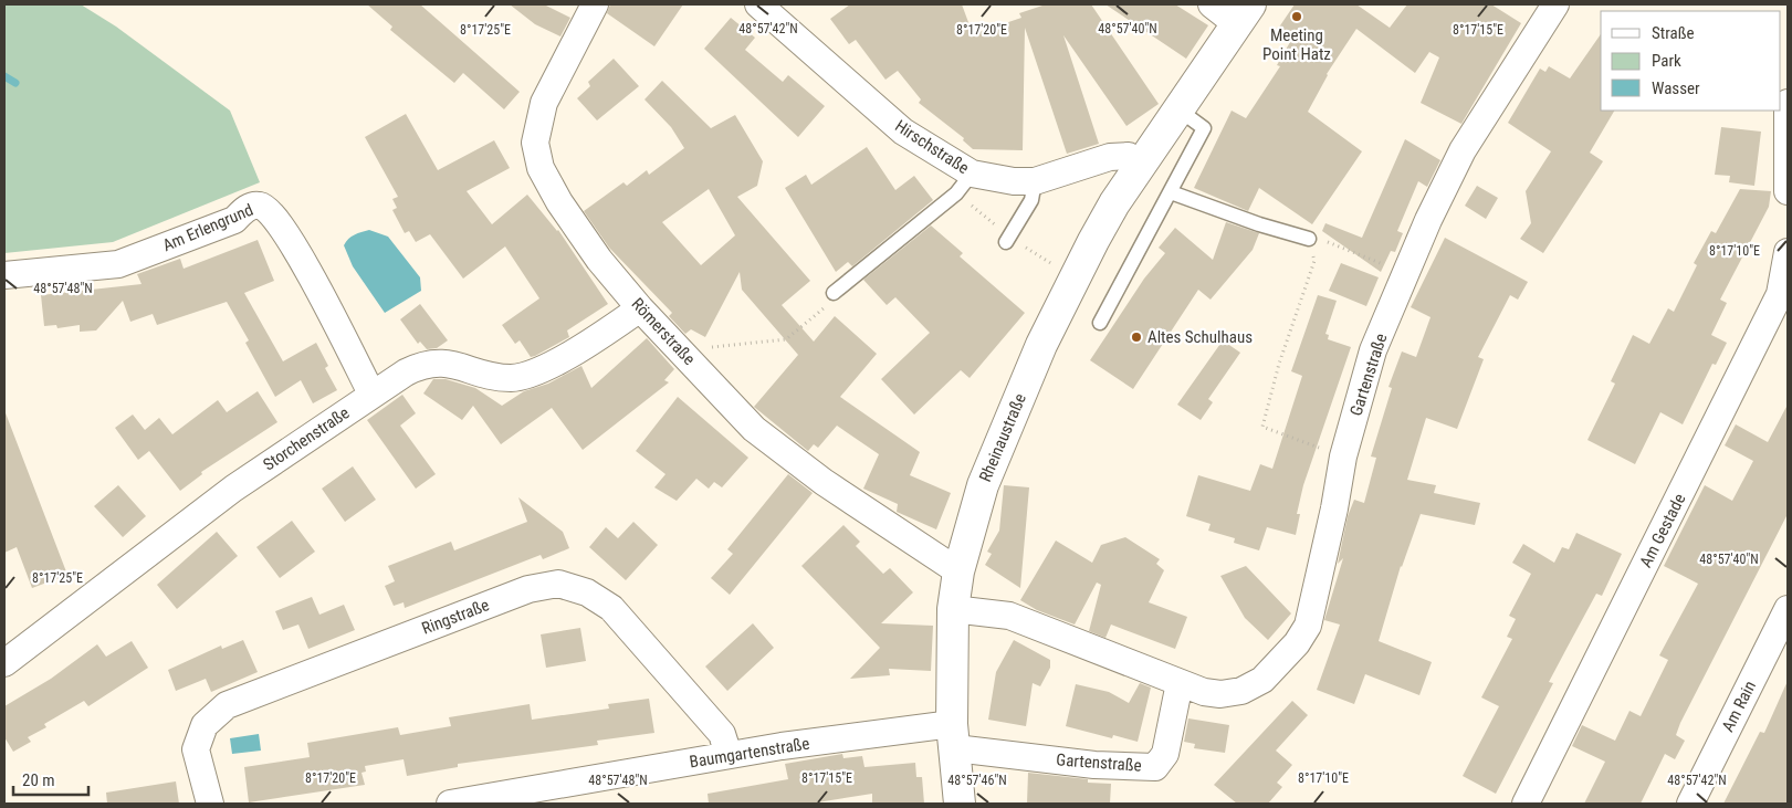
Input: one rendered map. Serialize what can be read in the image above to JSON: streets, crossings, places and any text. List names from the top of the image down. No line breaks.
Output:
{"streets":{"street":["Hirschstraße","Am Erlengrund","Römerstraße","Gartenstraße","Rheinaustraße","Storchenstraße","Am Gestade","Ringstraße","Am Rain","Baumgartenstraße"]},"crossings":[["Hirschstraße","Rheinaustraße"],["Am Erlengrund","Storchenstraße"],["Römerstraße","Rheinaustraße"],["Römerstraße","Storchenstraße"],["Gartenstraße","Rheinaustraße"],["Gartenstraße","Baumgartenstraße"],["Rheinaustraße","Baumgartenstraße"],["Ringstraße","Baumgartenstraße"]],"places":["Meeting Point Hatz","Altes Schulhaus"],"legend":["Straße","Park","Wasser"],"scale_bar":"20 m","coordinates":["48°57'42\"N","48°57'40\"N","8°17'25\"E","8°17'20\"E","8°17'15\"E","8°17'10\"E","48°57'48\"N","48°57'46\"N"]}
